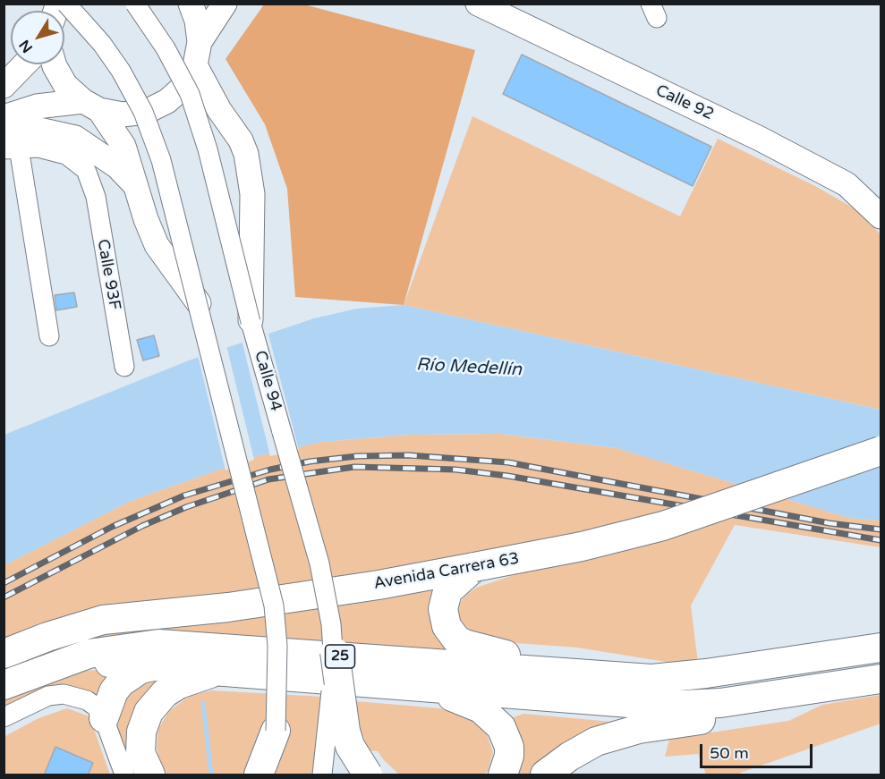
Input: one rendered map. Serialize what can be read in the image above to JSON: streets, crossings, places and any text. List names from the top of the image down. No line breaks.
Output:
{"streets":{"highway":["Avenida Carrera 63","25"],"main road":["Calle 92"],"street":["Calle 93F","Calle 94"]},"water":["Río Medellín"],"scale_bar":"50 m","north":"bottom left"}
